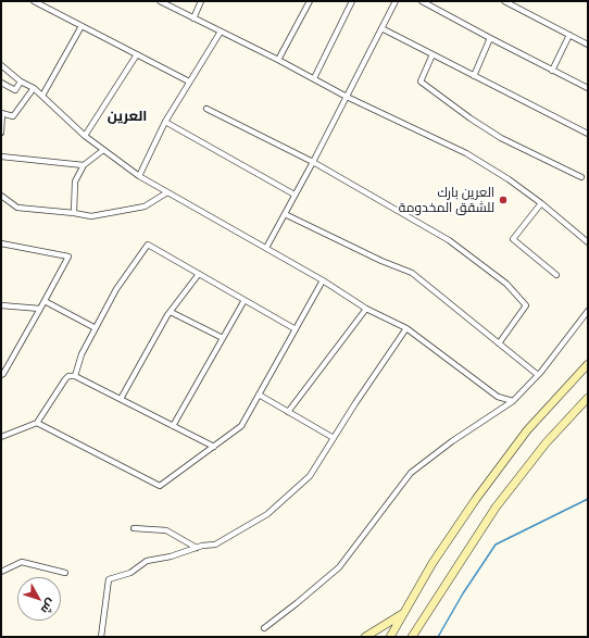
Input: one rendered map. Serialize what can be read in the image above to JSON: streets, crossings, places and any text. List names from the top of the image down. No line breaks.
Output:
{"districts":["العرين"],"places":["العرين بارك للشقق المخدومة"],"north":"bottom right"}
